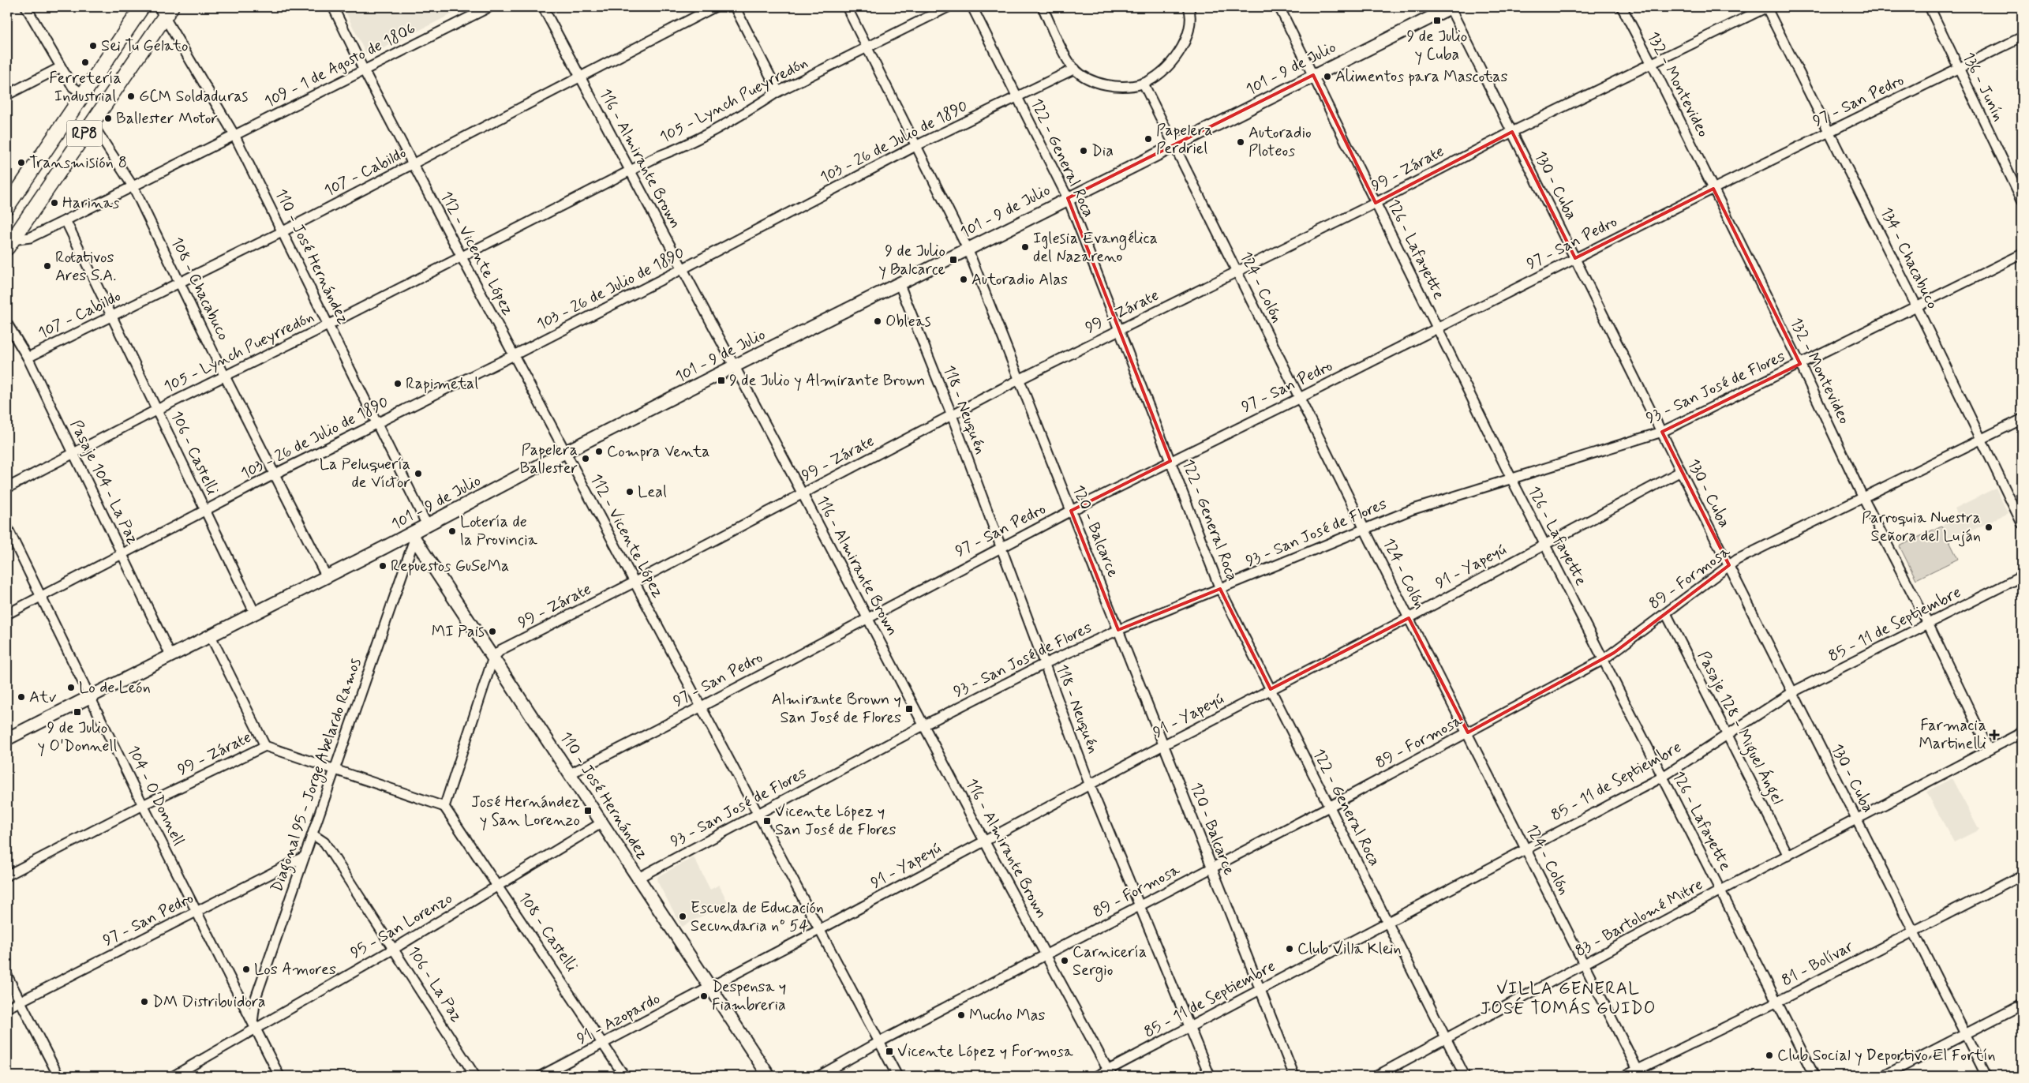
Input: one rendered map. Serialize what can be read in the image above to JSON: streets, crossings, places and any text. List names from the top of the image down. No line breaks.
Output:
{"streets":{"main road":["RP8"],"street":["109 - 1 de Agosto de 1806","101 - 9 de Julio","132 - Montevideo","136 - Junín","105 - Lynch Pueyrredón","97 - San Pedro","103 - 26 de Julio de 1890","122 - General Roca","116 - Almirante Brown","99 - Zárate","107 - Cabildo","130 - Cuba","126 - Lafayette","112 - Vicente López","110 - José Hernández","134 - Chacabuco","124 - Colón","108 - Chacabuco","93 - San José de Flores","118 - Neuquén","106 - Castelli","Pasaje 104 - La Paz","120 - Balcarce","91 - Yapeyú","89 - Formosa","85 - 11 de Septiembre","Pasaje 128 - Miguel Ángel","Diagonal 95 - Jorge Abelardo Ramos","104 - O'Donnell","83 - Bartolomé Mitre","95 - San Lorenzo","108 - Castelli","81 - Bolívar","106 - La Paz","91 - Azopardo"]},"crossings":[["109 - 1 de Agosto de 1806","RP8"],["109 - 1 de Agosto de 1806","112 - Vicente López"],["109 - 1 de Agosto de 1806","110 - José Hernández"],["109 - 1 de Agosto de 1806","108 - Chacabuco"],["109 - 1 de Agosto de 1806","106 - Castelli"],["101 - 9 de Julio","122 - General Roca"],["101 - 9 de Julio","116 - Almirante Brown"],["101 - 9 de Julio","130 - Cuba"],["101 - 9 de Julio","126 - Lafayette"],["101 - 9 de Julio","112 - Vicente López"],["101 - 9 de Julio","110 - José Hernández"],["101 - 9 de Julio","124 - Colón"],["101 - 9 de Julio","108 - Chacabuco"],["101 - 9 de Julio","118 - Neuquén"],["101 - 9 de Julio","106 - Castelli"],["101 - 9 de Julio","Pasaje 104 - La Paz"],["101 - 9 de Julio","120 - Balcarce"],["101 - 9 de Julio","Diagonal 95 - Jorge Abelardo Ramos"],["101 - 9 de Julio","104 - O'Donnell"],["132 - Montevideo","97 - San Pedro"],["132 - Montevideo","99 - Zárate"],["132 - Montevideo","93 - San José de Flores"],["132 - Montevideo","89 - Formosa"],["132 - Montevideo","85 - 11 de Septiembre"],["132 - Montevideo","83 - Bartolomé Mitre"],["136 - Junín","97 - San Pedro"],["105 - Lynch Pueyrredón","116 - Almirante Brown"],["105 - Lynch Pueyrredón","112 - Vicente López"],["105 - Lynch Pueyrredón","110 - José Hernández"],["105 - Lynch Pueyrredón","108 - Chacabuco"],["105 - Lynch Pueyrredón","106 - Castelli"],["105 - Lynch Pueyrredón","Pasaje 104 - La Paz"],["105 - Lynch Pueyrredón","120 - Balcarce"],["97 - San Pedro","122 - General Roca"],["97 - San Pedro","116 - Almirante Brown"],["97 - San Pedro","130 - Cuba"],["97 - San Pedro","126 - Lafayette"],["97 - San Pedro","112 - Vicente López"],["97 - San Pedro","110 - José Hernández"],["97 - San Pedro","134 - Chacabuco"],["97 - San Pedro","124 - Colón"],["97 - San Pedro","118 - Neuquén"],["97 - San Pedro","120 - Balcarce"],["97 - San Pedro","Diagonal 95 - Jorge Abelardo Ramos"],["97 - San Pedro","104 - O'Donnell"],["RP8","110 - José Hernández"],["RP8","108 - Chacabuco"],["103 - 26 de Julio de 1890","122 - General Roca"],["103 - 26 de Julio de 1890","116 - Almirante Brown"],["103 - 26 de Julio de 1890","112 - Vicente López"],["103 - 26 de Julio de 1890","110 - José Hernández"],["103 - 26 de Julio de 1890","108 - Chacabuco"],["103 - 26 de Julio de 1890","106 - Castelli"],["103 - 26 de Julio de 1890","Pasaje 104 - La Paz"],["103 - 26 de Julio de 1890","120 - Balcarce"],["103 - 26 de Julio de 1890","104 - O'Donnell"],["122 - General Roca","99 - Zárate"],["122 - General Roca","93 - San José de Flores"],["122 - General Roca","91 - Yapeyú"],["122 - General Roca","89 - Formosa"],["122 - General Roca","85 - 11 de Septiembre"],["122 - General Roca","83 - Bartolomé Mitre"],["116 - Almirante Brown","99 - Zárate"],["116 - Almirante Brown","107 - Cabildo"],["116 - Almirante Brown","93 - San José de Flores"],["116 - Almirante Brown","91 - Yapeyú"],["116 - Almirante Brown","89 - Formosa"],["116 - Almirante Brown","85 - 11 de Septiembre"],["99 - Zárate","130 - Cuba"],["99 - Zárate","126 - Lafayette"],["99 - Zárate","112 - Vicente López"],["99 - Zárate","110 - José Hernández"],["99 - Zárate","134 - Chacabuco"],["99 - Zárate","124 - Colón"],["99 - Zárate","118 - Neuquén"],["99 - Zárate","120 - Balcarce"],["99 - Zárate","Diagonal 95 - Jorge Abelardo Ramos"],["99 - Zárate","104 - O'Donnell"],["99 - Zárate","108 - Castelli"],["107 - Cabildo","112 - Vicente López"],["107 - Cabildo","110 - José Hernández"],["107 - Cabildo","108 - Chacabuco"],["107 - Cabildo","106 - Castelli"],["107 - Cabildo","Pasaje 104 - La Paz"],["130 - Cuba","93 - San José de Flores"],["130 - Cuba","91 - Yapeyú"],["130 - Cuba","89 - Formosa"],["130 - Cuba","85 - 11 de Septiembre"],["130 - Cuba","83 - Bartolomé Mitre"],["130 - Cuba","81 - Bolívar"],["126 - Lafayette","93 - San José de Flores"],["126 - Lafayette","91 - Yapeyú"],["126 - Lafayette","89 - Formosa"],["126 - Lafayette","85 - 11 de Septiembre"],["126 - Lafayette","83 - Bartolomé Mitre"],["126 - Lafayette","81 - Bolívar"],["112 - Vicente López","93 - San José de Flores"],["112 - Vicente López","91 - Yapeyú"],["112 - Vicente López","89 - Formosa"],["110 - José Hernández","93 - San José de Flores"],["110 - José Hernández","91 - Yapeyú"],["110 - José Hernández","Diagonal 95 - Jorge Abelardo Ramos"],["110 - José Hernández","95 - San Lorenzo"],["110 - José Hernández","91 - Azopardo"],["134 - Chacabuco","93 - San José de Flores"],["134 - Chacabuco","89 - Formosa"],["124 - Colón","93 - San José de Flores"],["124 - Colón","91 - Yapeyú"],["124 - Colón","89 - Formosa"],["124 - Colón","85 - 11 de Septiembre"],["124 - Colón","83 - Bartolomé Mitre"],["124 - Colón","81 - Bolívar"],["93 - San José de Flores","118 - Neuquén"],["93 - San José de Flores","120 - Balcarce"],["118 - Neuquén","91 - Yapeyú"],["118 - Neuquén","89 - Formosa"],["118 - Neuquén","85 - 11 de Septiembre"],["120 - Balcarce","91 - Yapeyú"],["120 - Balcarce","89 - Formosa"],["120 - Balcarce","85 - 11 de Septiembre"],["91 - Yapeyú","91 - Azopardo"],["89 - Formosa","Pasaje 128 - Miguel Ángel"],["85 - 11 de Septiembre","Pasaje 128 - Miguel Ángel"],["Pasaje 128 - Miguel Ángel","83 - Bartolomé Mitre"],["Diagonal 95 - Jorge Abelardo Ramos","104 - O'Donnell"],["Diagonal 95 - Jorge Abelardo Ramos","95 - San Lorenzo"],["Diagonal 95 - Jorge Abelardo Ramos","106 - La Paz"],["104 - O'Donnell","95 - San Lorenzo"],["95 - San Lorenzo","108 - Castelli"],["95 - San Lorenzo","106 - La Paz"],["108 - Castelli","91 - Azopardo"]],"districts":["VILLA GENERAL JOSÉ TOMÁS GUIDO"],"places":{"transit":["9 de Julio y Cuba","9 de Julio y Balcarce","9 de Julio y Almirante Brown","Almirante Brown y San José de Flores","9 de Julio y O'Donnell","José Hernández y San Lorenzo","Vicente López y San José de Flores","Vicente López y Formosa"],"other":["Sei Tu Gelato","Ferretería Industrial","Alimentos para Mascotas","GCM Soldaduras","Ballester Motor","Papelera Perdriel","Autoradio Ploteos","Dia","Transmisión 8","Harinas","Iglesia Evangélica del Nazareno","Rotativos Ares S.A.","Autoradio Alas","Obleas","Rapimetal","Compra Venta","Papelera Ballester","La Peluquería de Víctor","Leal","Parroquia Nuestra Señora del Luján","Lotería de la Provincia","Repuestos GuSeMa","MI Pais","Lo de León","Atv","Escuela de Educación Secundaria nº 54","Club Villa Klein","Carnicería Sergio","Los Amores","Despensa y Fiambreria","DM Distribuidora","Mucho Mas","Club Social y Deportivo El Fortín"],"health":["Farmacia Martinelli"]}}
